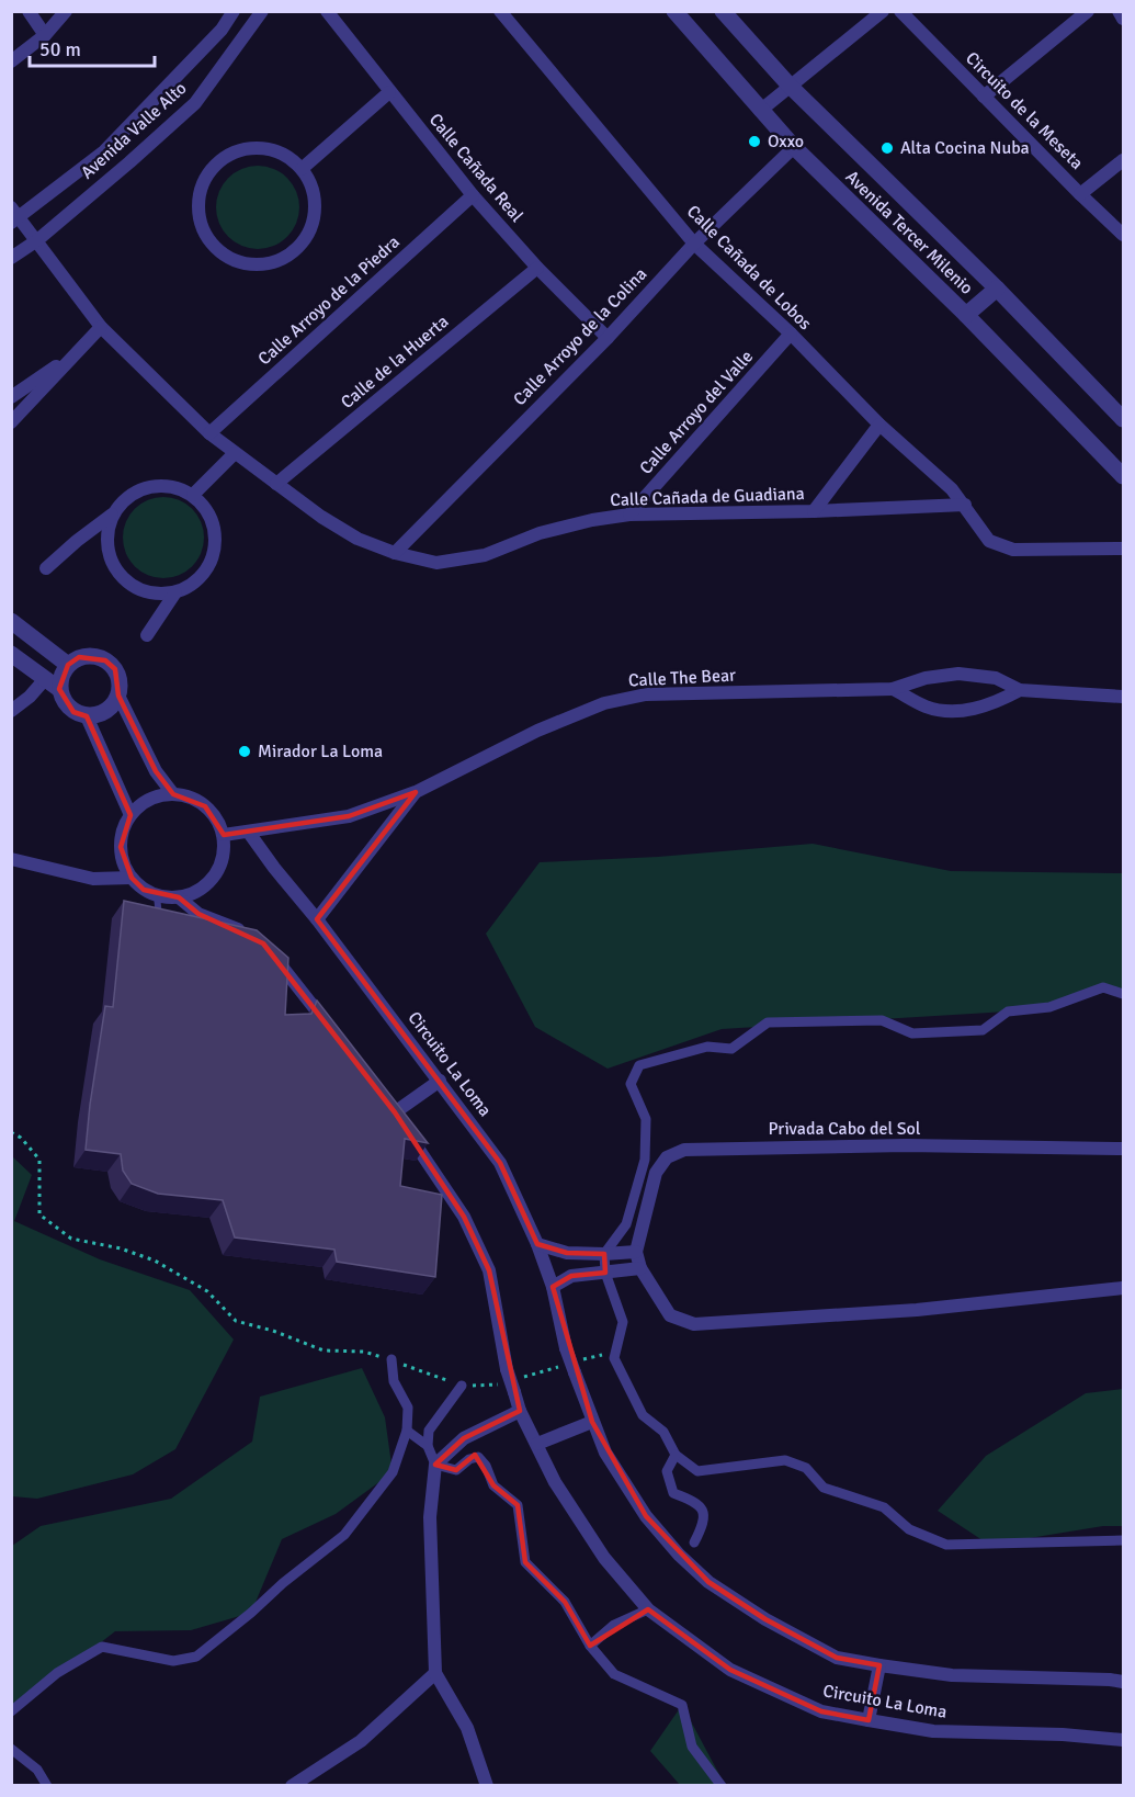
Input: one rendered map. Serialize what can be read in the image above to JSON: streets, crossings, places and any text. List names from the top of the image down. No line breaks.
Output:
{"streets":{"street":["Circuito de la Meseta","Avenida Valle Alto","Calle Cañada Real","Avenida Tercer Milenio","Calle Cañada de Lobos","Calle Arroyo de la Piedra","Calle Arroyo de la Colina","Calle de la Huerta","Calle Arroyo del Valle","Calle Cañada de Guadiana","Calle The Bear","Circuito La Loma","Privada Cabo del Sol"]},"crossings":[["Avenida Valle Alto","Calle Cañada de Guadiana"],["Calle Cañada Real","Calle Arroyo de la Piedra"],["Calle Cañada Real","Calle Arroyo de la Colina"],["Calle Cañada Real","Calle de la Huerta"],["Avenida Tercer Milenio","Calle Arroyo de la Colina"],["Calle Cañada de Lobos","Calle Arroyo de la Colina"],["Calle Cañada de Lobos","Calle Arroyo del Valle"],["Calle Cañada de Lobos","Calle Cañada de Guadiana"],["Calle Arroyo de la Piedra","Calle Cañada de Guadiana"],["Calle Arroyo de la Colina","Calle Cañada de Guadiana"],["Calle de la Huerta","Calle Cañada de Guadiana"],["Calle Arroyo del Valle","Calle Cañada de Guadiana"],["Calle The Bear","Circuito La Loma"]],"places":["Oxxo","Alta Cocina Nuba","Mirador La Loma"],"scale_bar":"50 m"}
